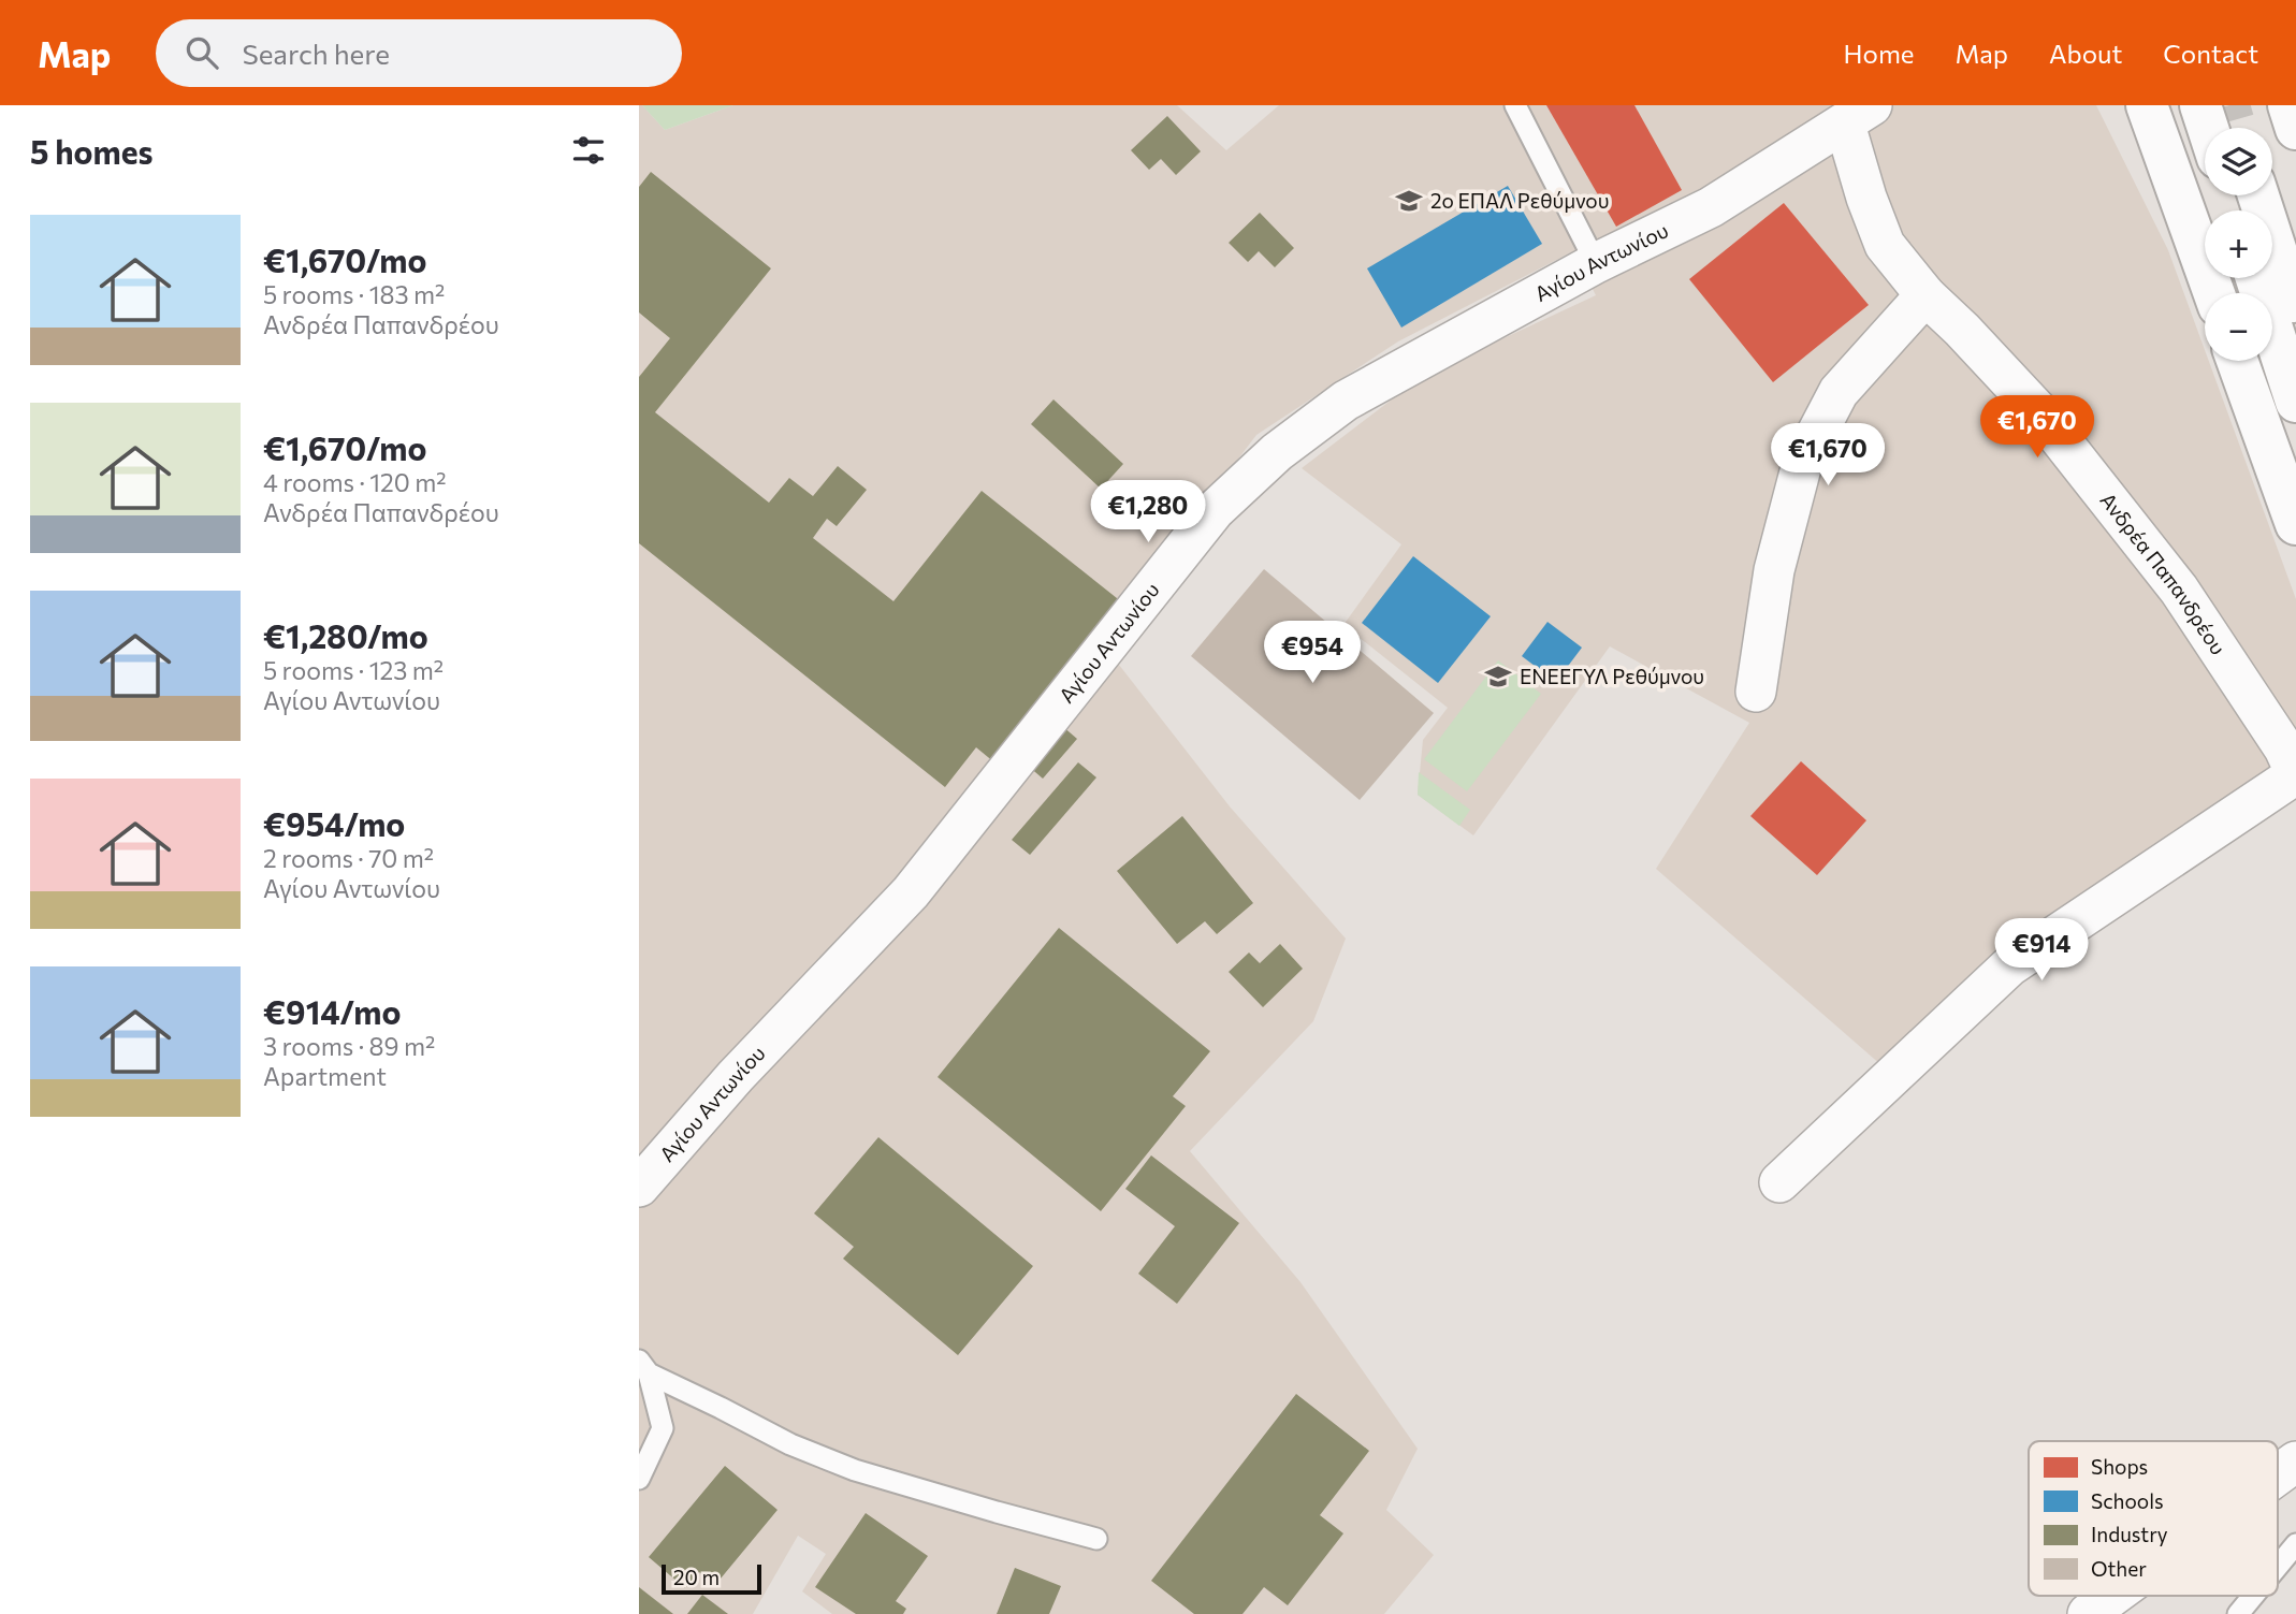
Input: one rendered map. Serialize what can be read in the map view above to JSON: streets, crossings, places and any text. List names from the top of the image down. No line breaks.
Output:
{"streets":{"street":["Αγίου Αντωνίου","Ανδρέα Παπανδρέου"]},"crossings":[["Αγίου Αντωνίου","Ανδρέα Παπανδρέου"]],"places":{"school or university":["2ο ΕΠΑΛ Ρεθύμνου","ΕΝΕΕΓΥΛ Ρεθύμνου"]},"legend":["Shops","Schools","Industry","Other"],"scale_bar":"20 m","page":{"header":"Map","search":"Search here","nav":["Home","Map","About","Contact"],"heading":"5 homes","map_buttons":["+","−"],"list":[{"name":"€1,670/mo","note":"5 rooms · 183 m² · Ανδρέα Παπανδρέου"},{"name":"€1,670/mo","note":"4 rooms · 120 m² · Ανδρέα Παπανδρέου"},{"name":"€1,280/mo","note":"5 rooms · 123 m² · Αγίου Αντωνίου"},{"name":"€954/mo","note":"2 rooms · 70 m² · Αγίου Αντωνίου"},{"name":"€914/mo","note":"3 rooms · 89 m² · Apartment"}],"price":["€1,670","€1,670","€1,280","€954","€914"],"scale":"20 m"}}
